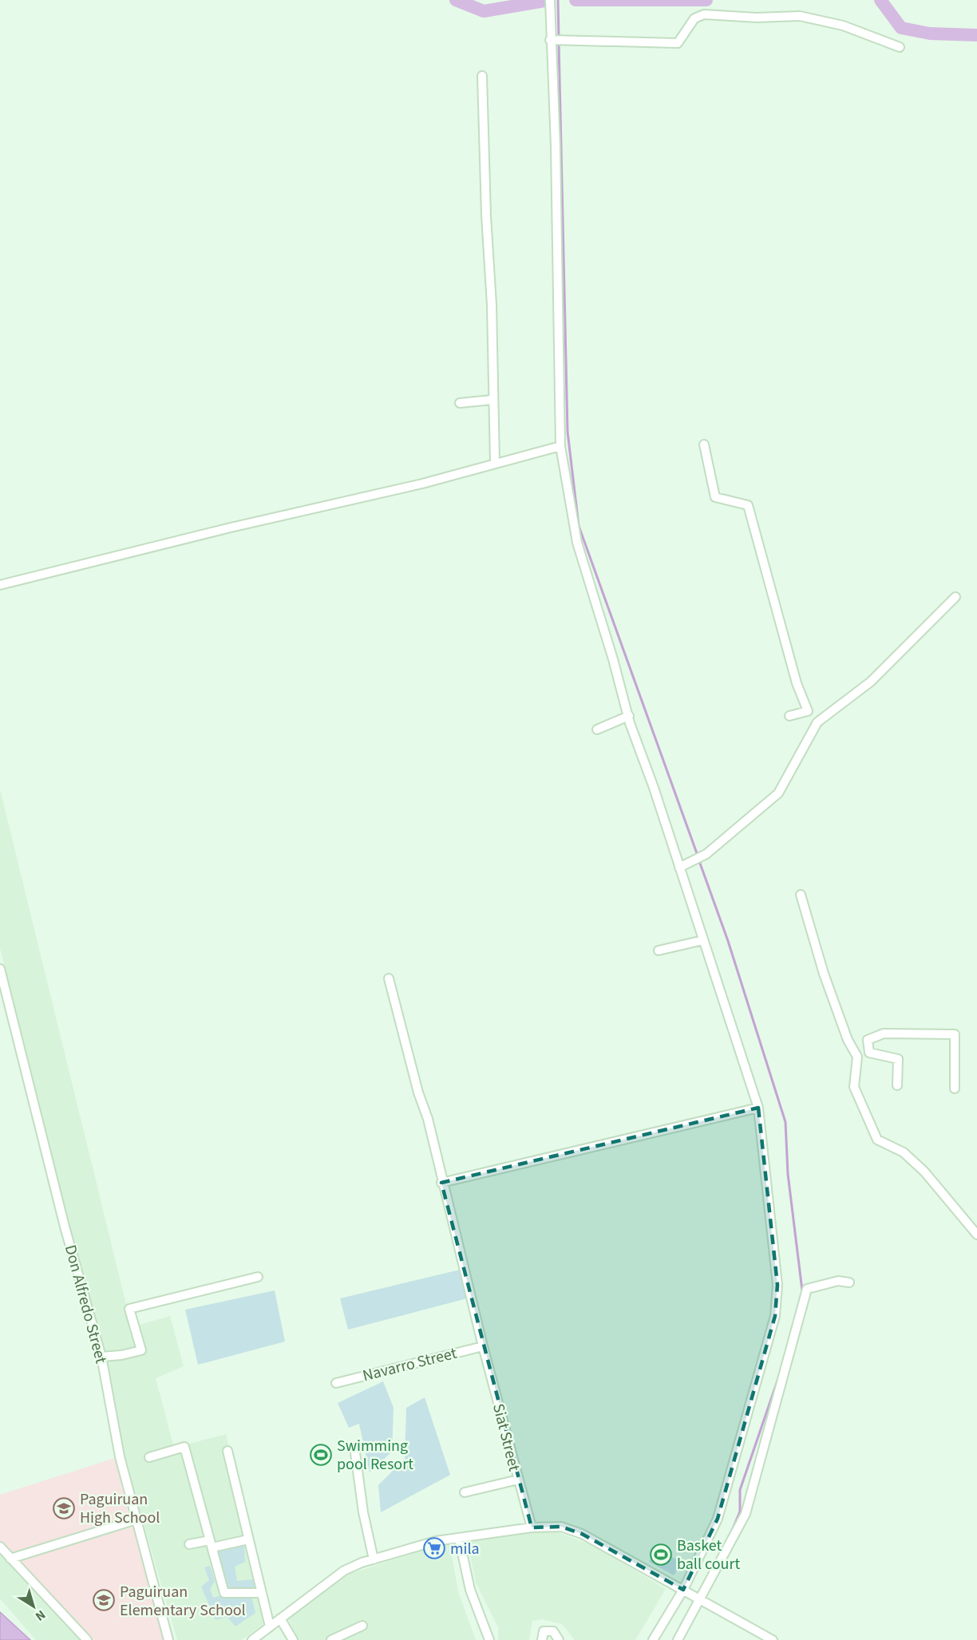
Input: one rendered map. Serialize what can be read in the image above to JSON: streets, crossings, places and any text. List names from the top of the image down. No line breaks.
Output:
{"streets":{"street":["Don Alfredo Street","Navarro Street","Siat Street"]},"crossings":[["Navarro Street","Siat Street"]],"places":{"sports":["Swimming pool Resort","Basket ball court"],"school or university":["Paguiruan High School","Paguiruan Elementary School"],"supermarket":["mila"]},"north":"bottom right"}
